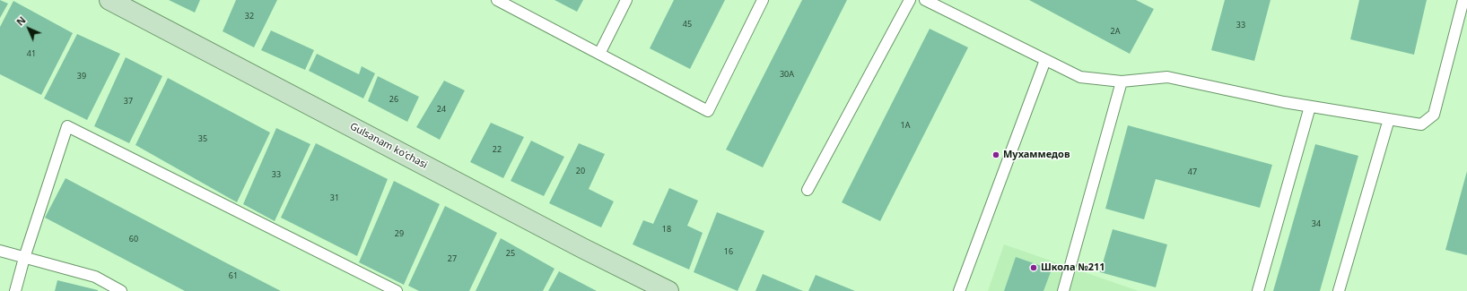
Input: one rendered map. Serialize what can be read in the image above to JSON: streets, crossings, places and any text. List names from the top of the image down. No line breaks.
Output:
{"streets":{"main road":["Gulsanam ko'chasi"]},"places":["Мухаммедов","Школа №211"],"house_numbers":["32","45","33","2A","41","30A","39","26","37","24","1A","35","22","20","47","33","31","34","18","29","60","16","25","27","61"],"north":"top left"}
